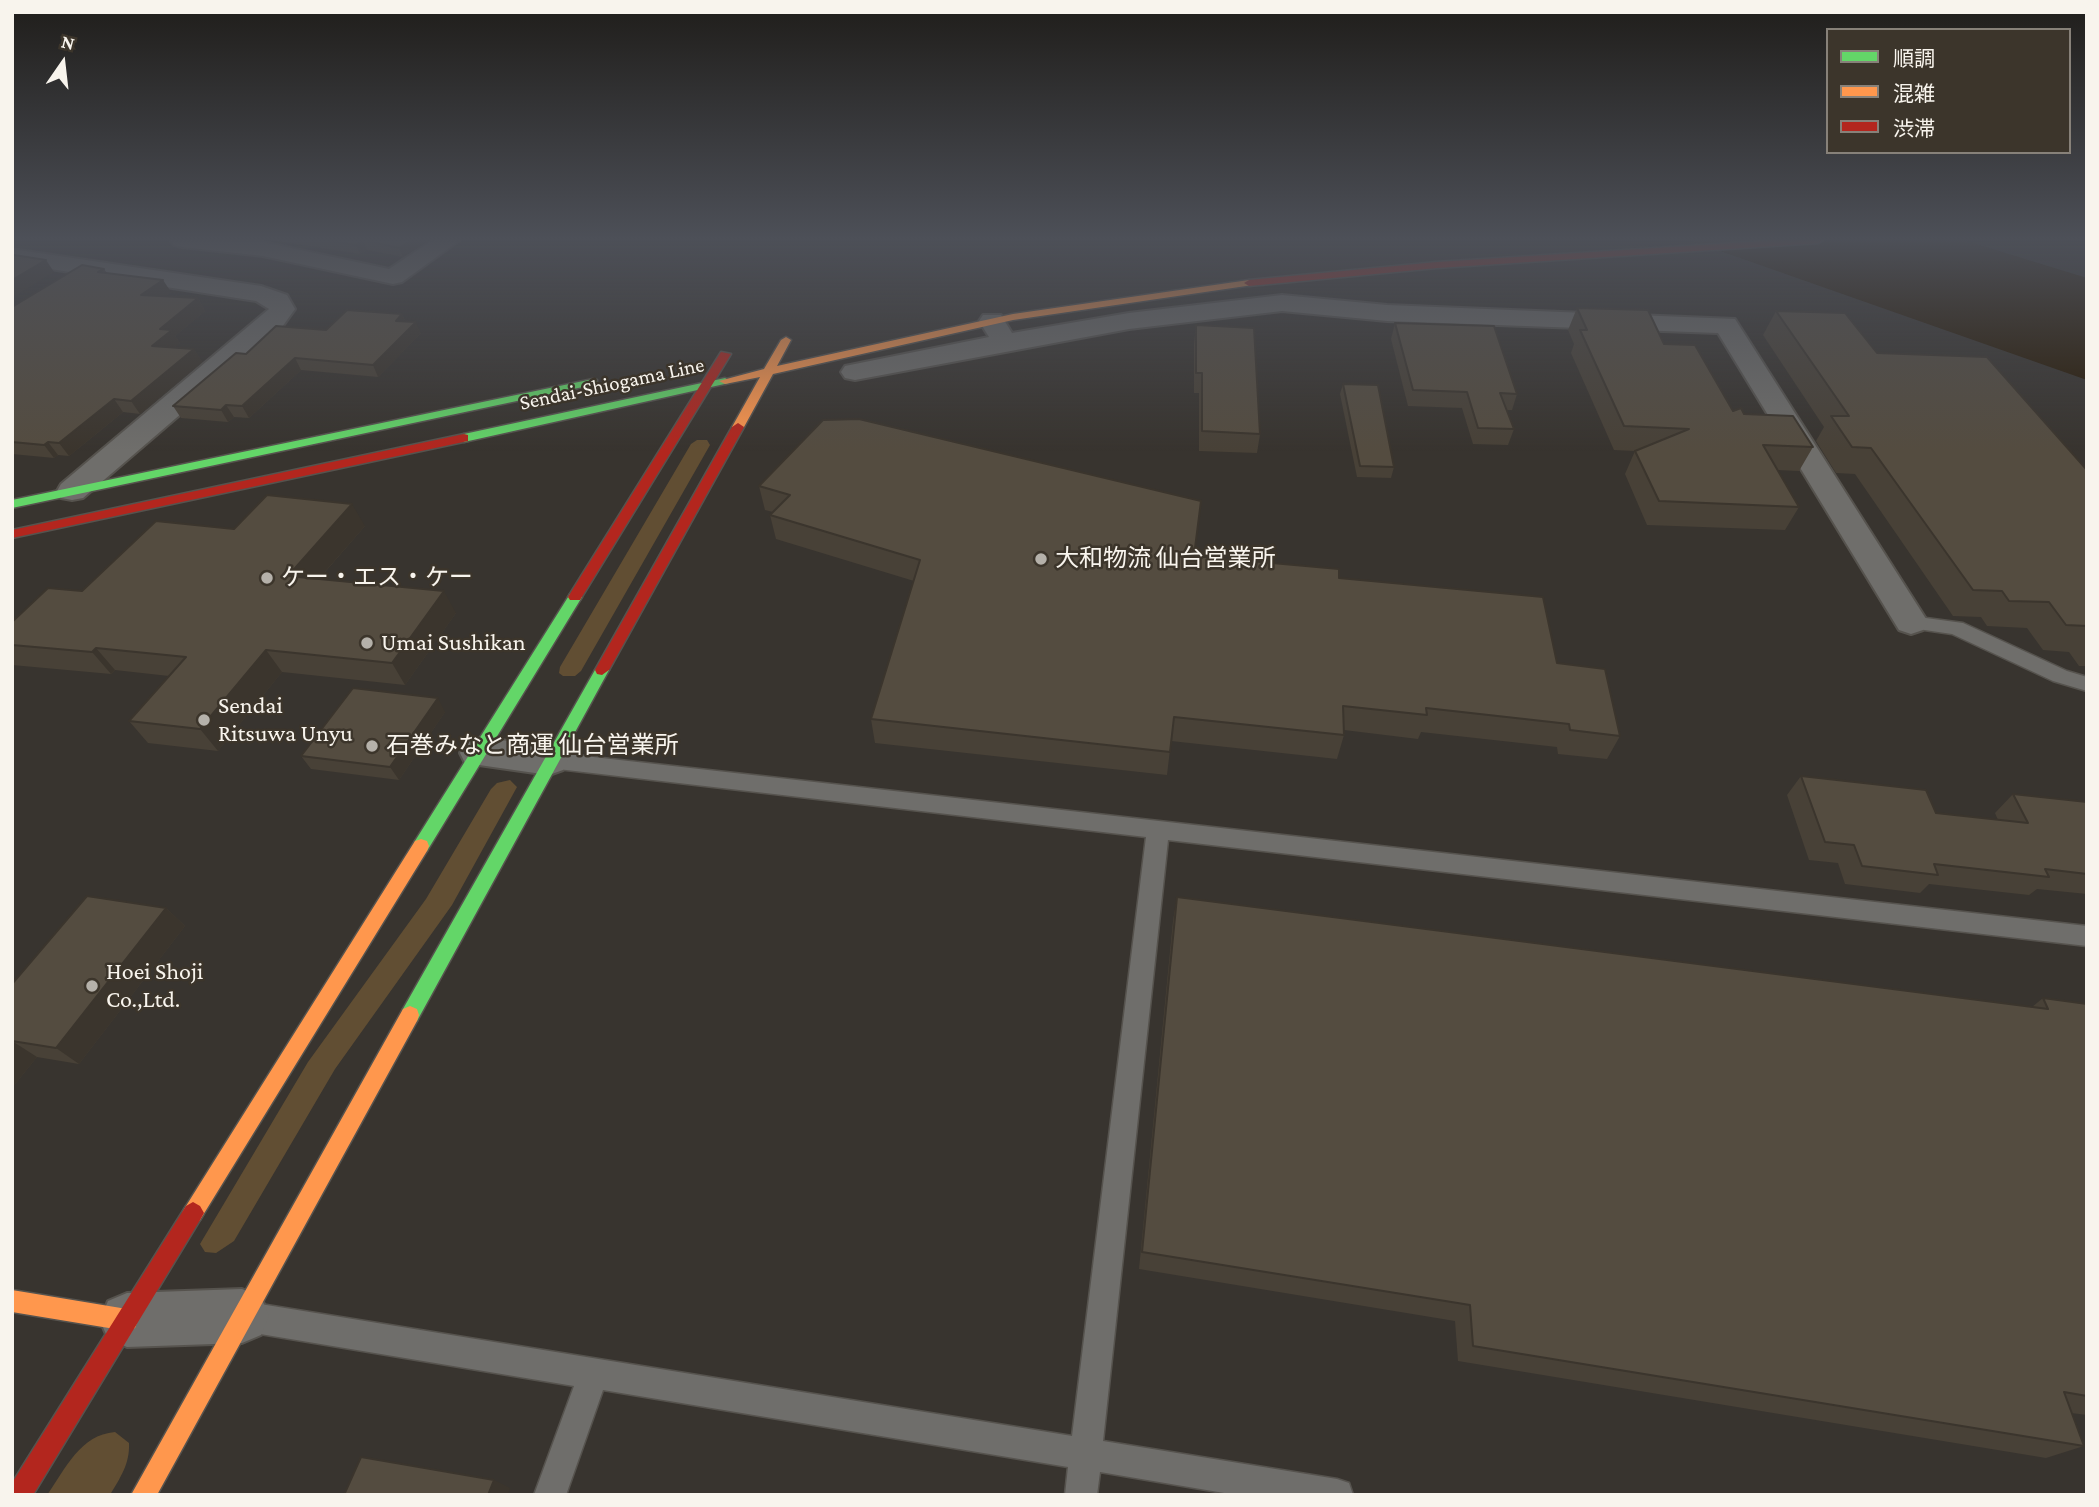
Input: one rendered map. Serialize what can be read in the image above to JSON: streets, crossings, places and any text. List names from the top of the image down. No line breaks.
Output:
{"streets":{"main road":["Sendai-Shiogama Line"]},"places":["大和物流 仙台営業所","ケー・エス・ケー","Umai Sushikan","Sendai Ritsuwa Unyu","石巻みなと商運 仙台営業所","Hoei Shoji Co.,Ltd."],"legend":["順調","混雑","渋滞"],"north":"top"}
